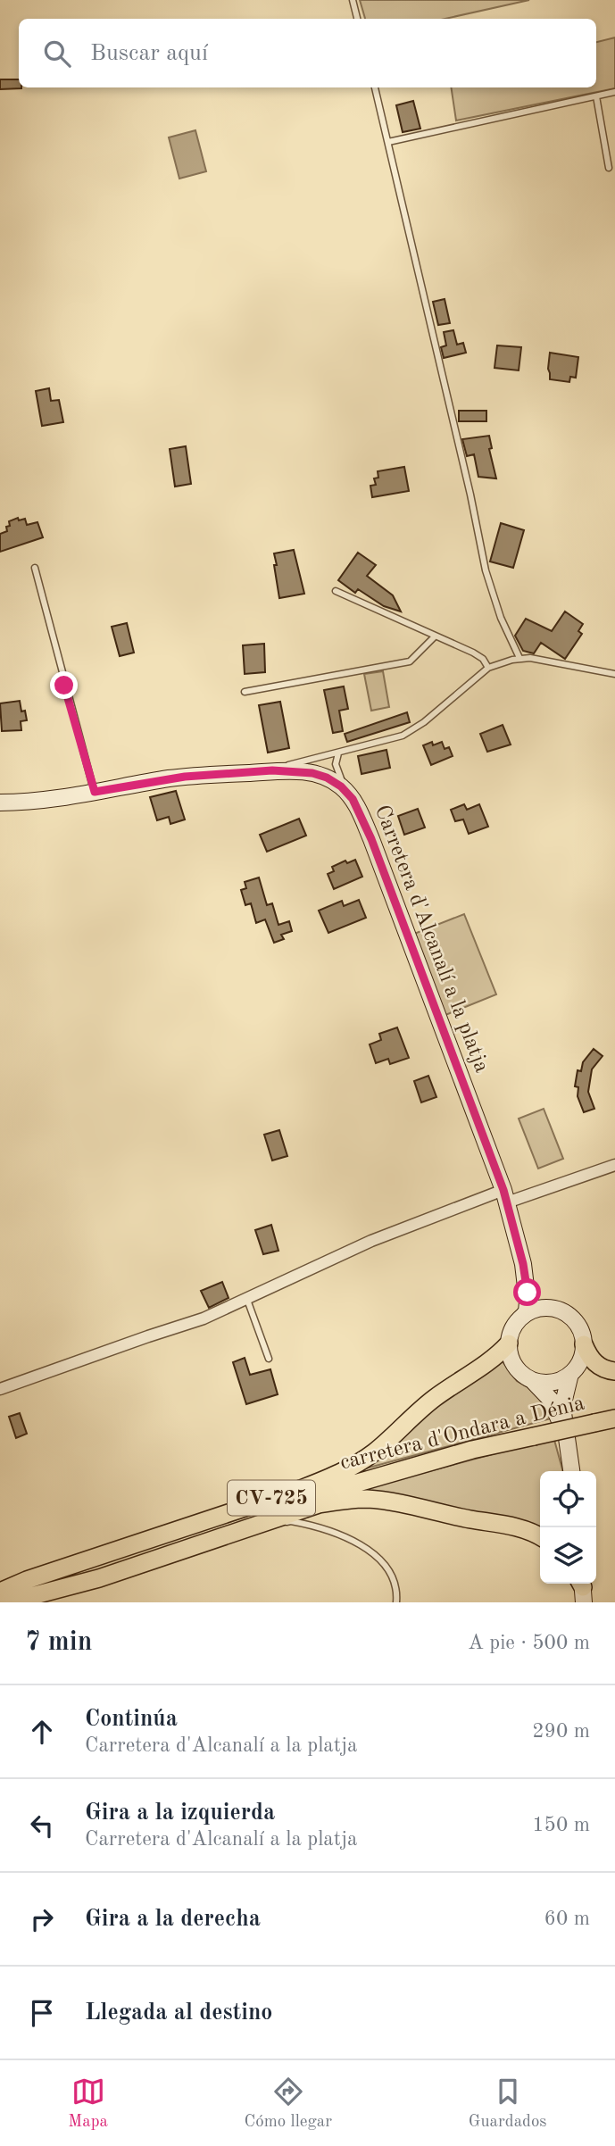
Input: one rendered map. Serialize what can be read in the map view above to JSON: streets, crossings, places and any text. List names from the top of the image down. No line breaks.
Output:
{"streets":{"main road":["Carretera d'Alcanalí a la platja","carretera d'Ondara a Dénia","CV-725"]},"crossings":[["Carretera d'Alcanalí a la platja","CV-725"],["carretera d'Ondara a Dénia","CV-725"]],"page":{"search":"Buscar aquí","heading":["7 min","A pie · 500 m"],"list":[["Continúa","Carretera d'Alcanalí a la platja","290 m"],["Gira a la izquierda","Carretera d'Alcanalí a la platja","150 m"],["Gira a la derecha","60 m"],"Llegada al destino"],"nav":["Mapa","Cómo llegar","Guardados"]}}
